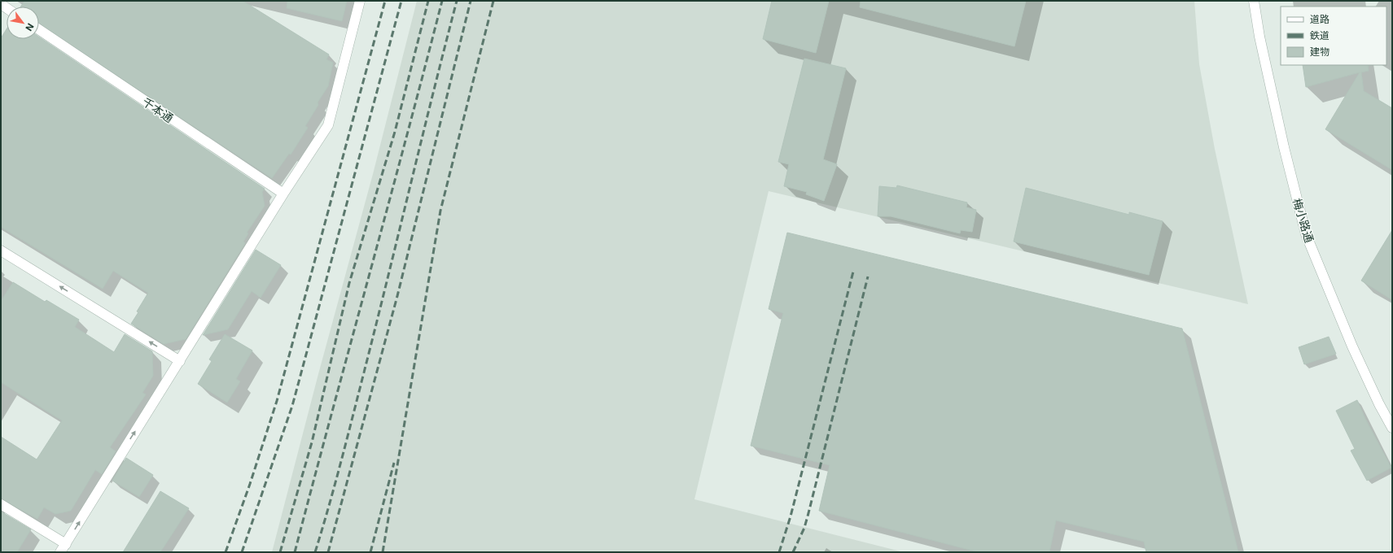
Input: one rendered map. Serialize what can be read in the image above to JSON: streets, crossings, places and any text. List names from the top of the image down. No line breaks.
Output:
{"streets":{"street":["千本通","梅小路通"]},"legend":["道路","鉄道","建物"],"north":"bottom right"}
